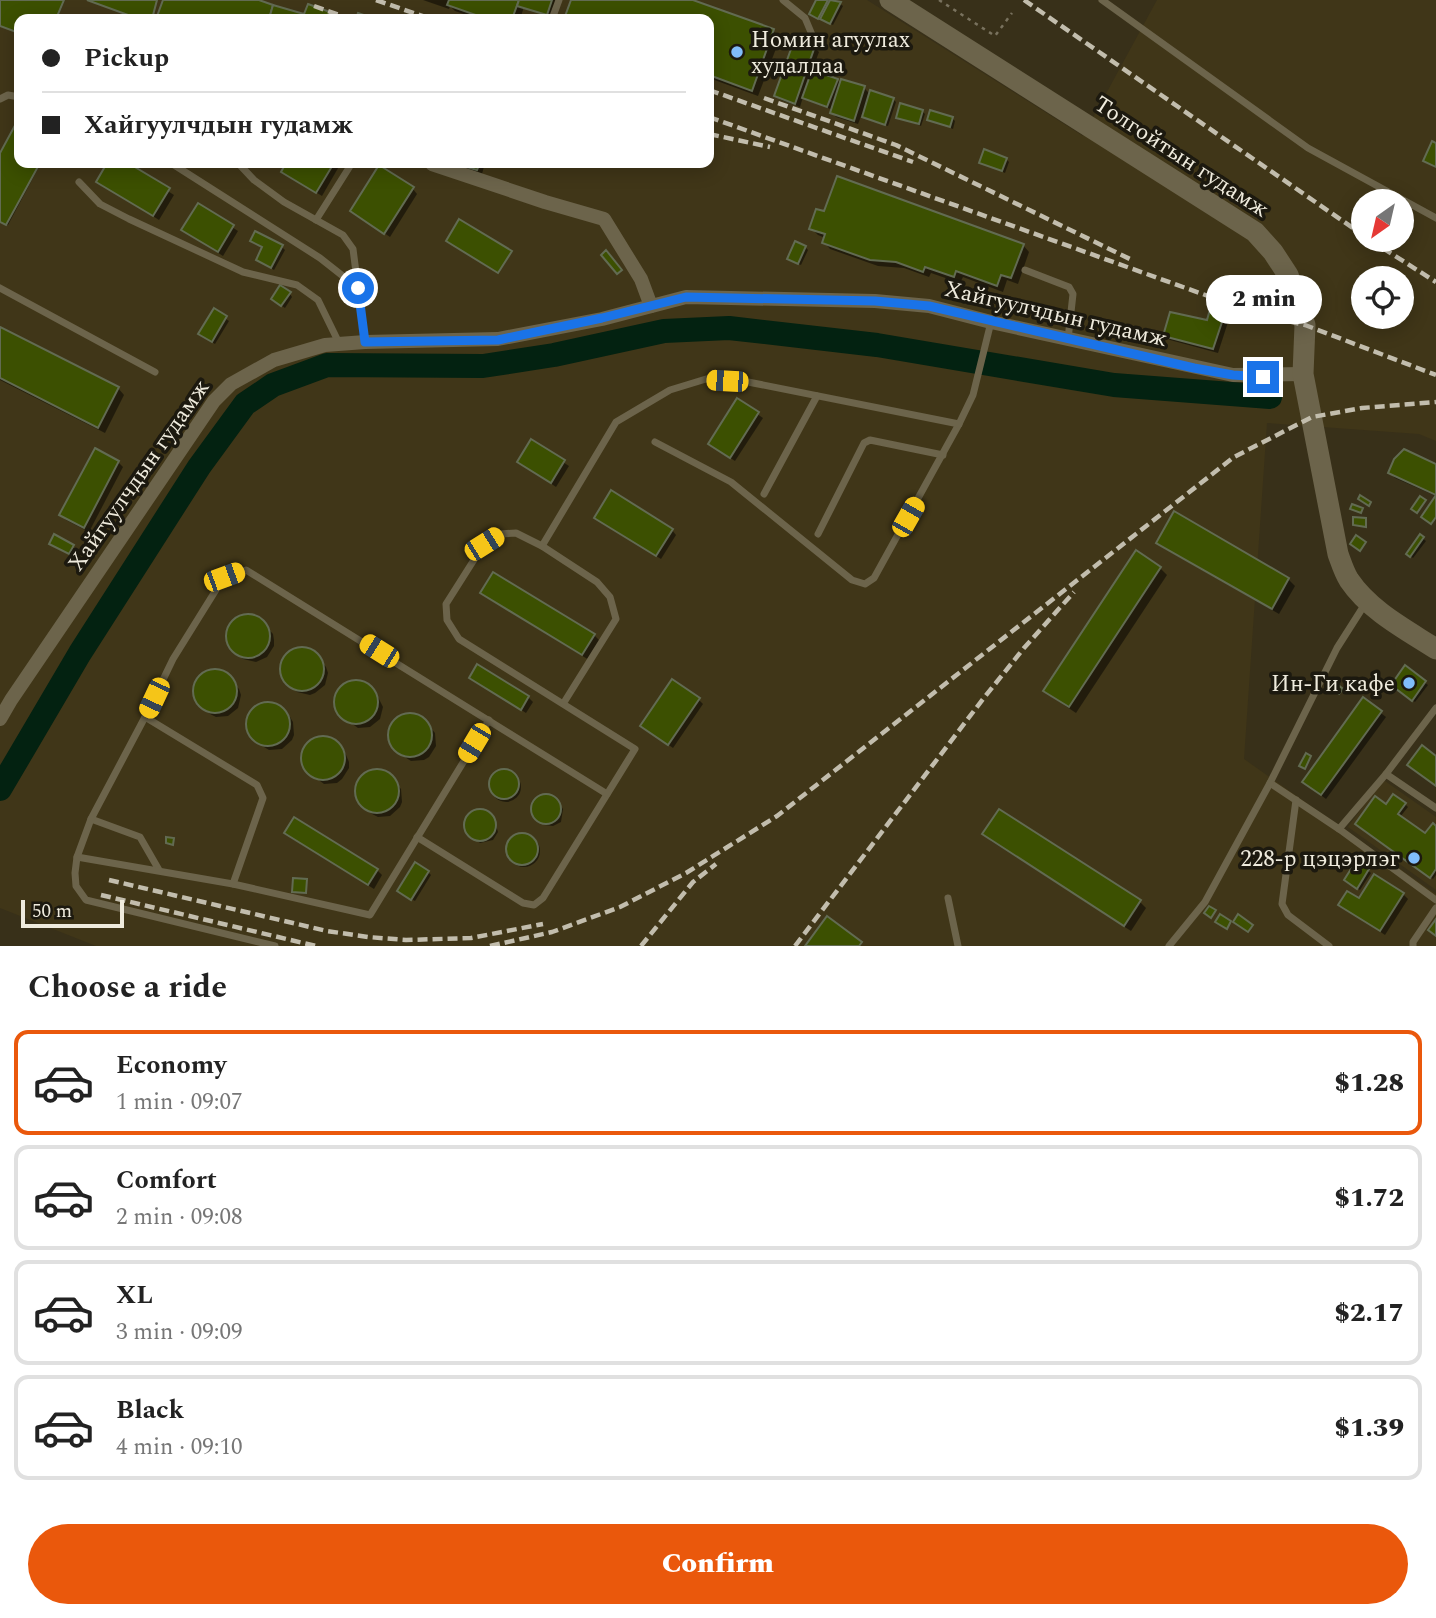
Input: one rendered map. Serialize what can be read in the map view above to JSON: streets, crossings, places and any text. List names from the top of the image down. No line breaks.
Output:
{"streets":{"main road":["Толгойтын гудамж"],"street":["Хайгуулчдын гудамж"]},"crossings":[["Толгойтын гудамж","Хайгуулчдын гудамж"]],"places":["Номин агуулах худалдаа","Ин-Ги кафе","228-р цэцэрлэг"],"scale_bar":"50 m","north":"bottom left","page":{"banner":["Pickup","Хайгуулчдын гудамж"],"bubble":"2 min","scale":"50 m","heading":"Choose a ride","list":[{"name":"Economy","note":"1 min · 09:07","value":"$1.28"},{"name":"Comfort","note":"2 min · 09:08","value":"$1.72"},{"name":"XL","note":"3 min · 09:09","value":"$2.17"},{"name":"Black","note":"4 min · 09:10","value":"$1.39"}],"buttons":"Confirm"}}
